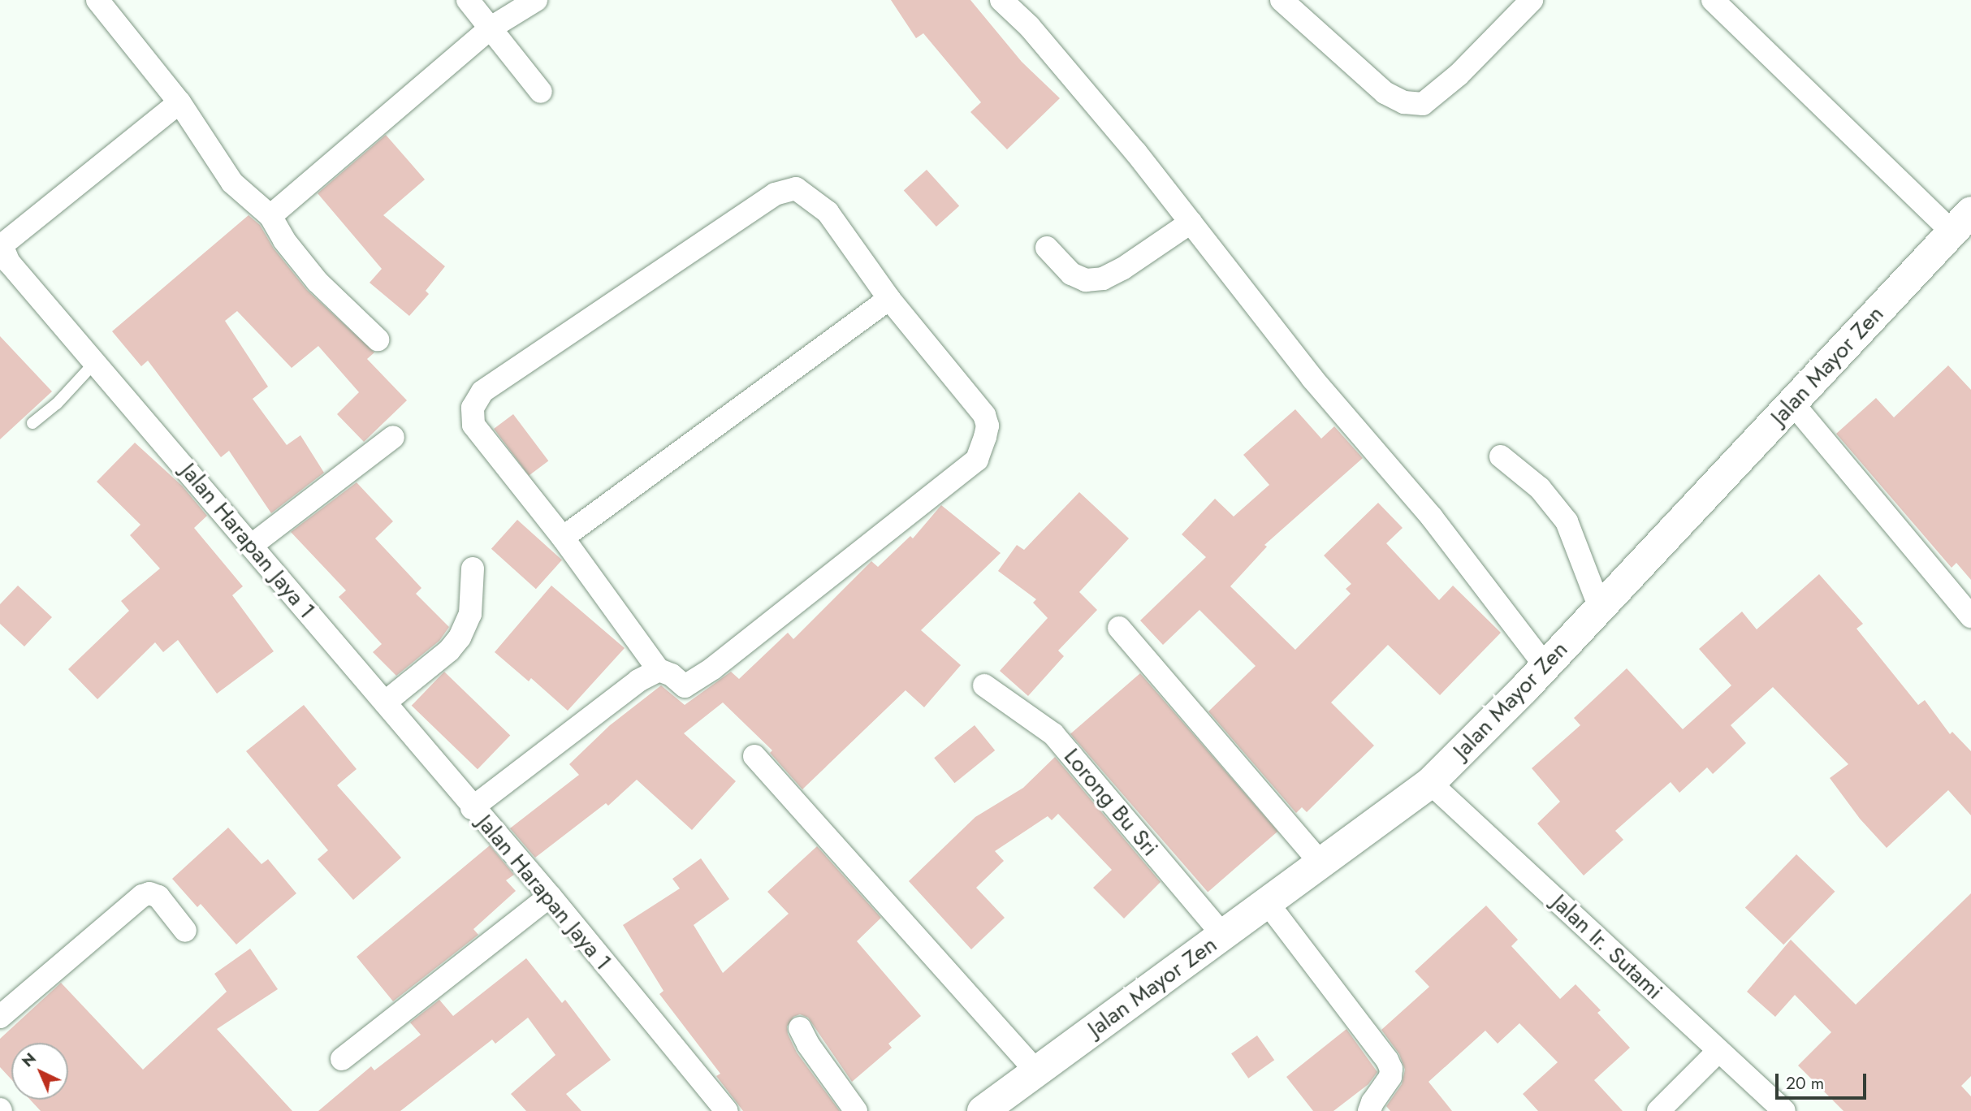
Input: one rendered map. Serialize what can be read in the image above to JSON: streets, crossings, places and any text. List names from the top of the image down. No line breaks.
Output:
{"streets":{"street":["Jalan Mayor Zen","Jalan Harapan Jaya 1","Lorong Bu Sri","Jalan Ir. Sutami"]},"crossings":[["Jalan Mayor Zen","Lorong Bu Sri"],["Jalan Mayor Zen","Jalan Ir. Sutami"]],"scale_bar":"20 m","north":"top left"}
